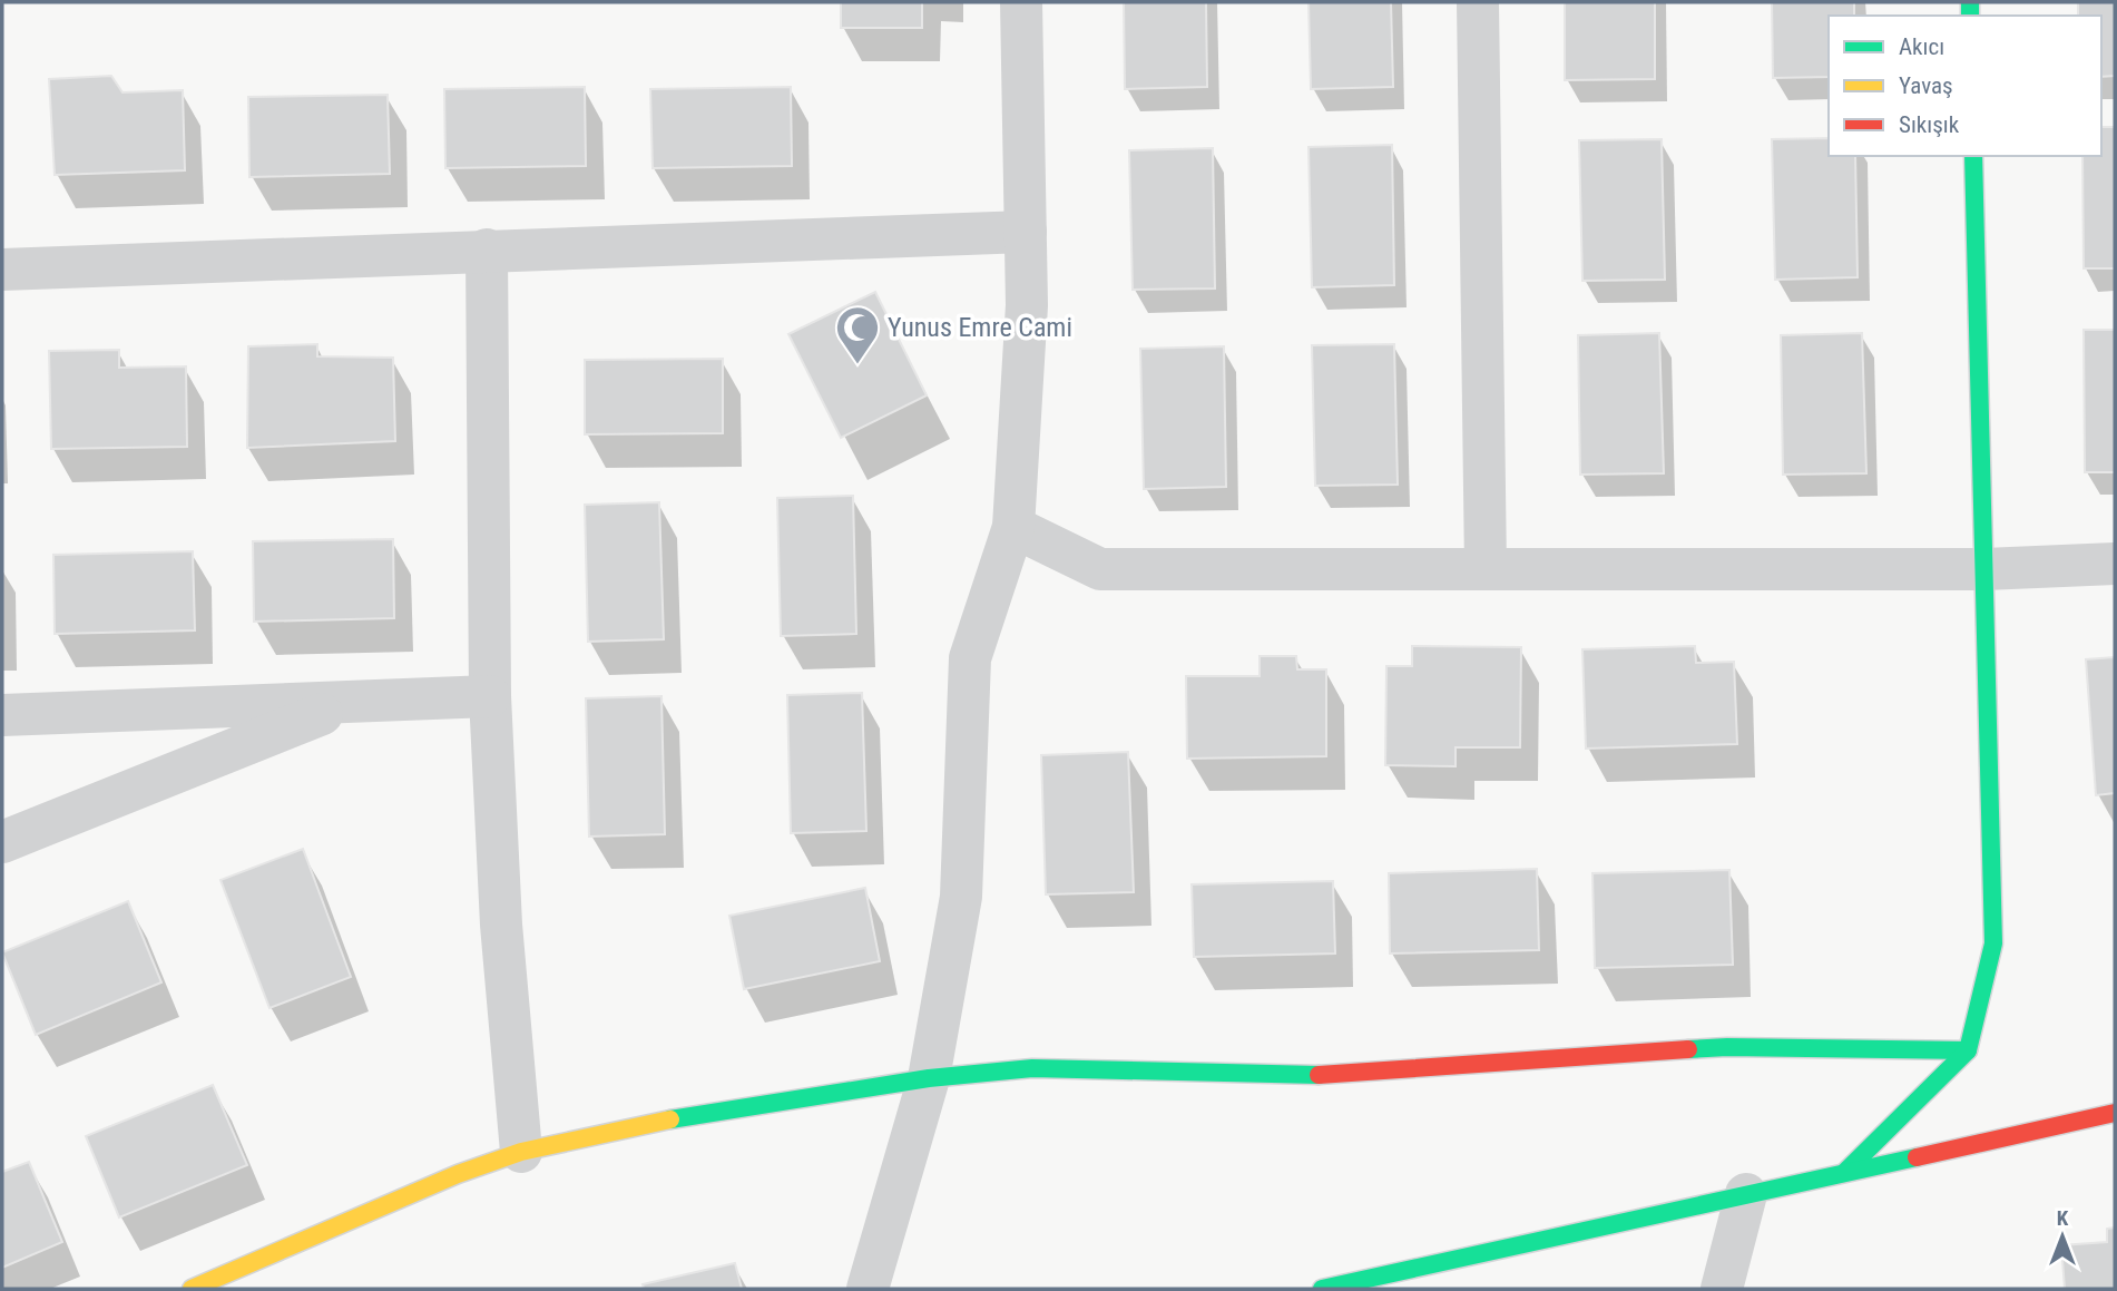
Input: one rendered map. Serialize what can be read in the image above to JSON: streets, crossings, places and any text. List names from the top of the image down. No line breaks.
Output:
{"places":{"mosque":["Yunus Emre Cami"]},"legend":["Akıcı","Yavaş","Sıkışık"],"north":"top"}
